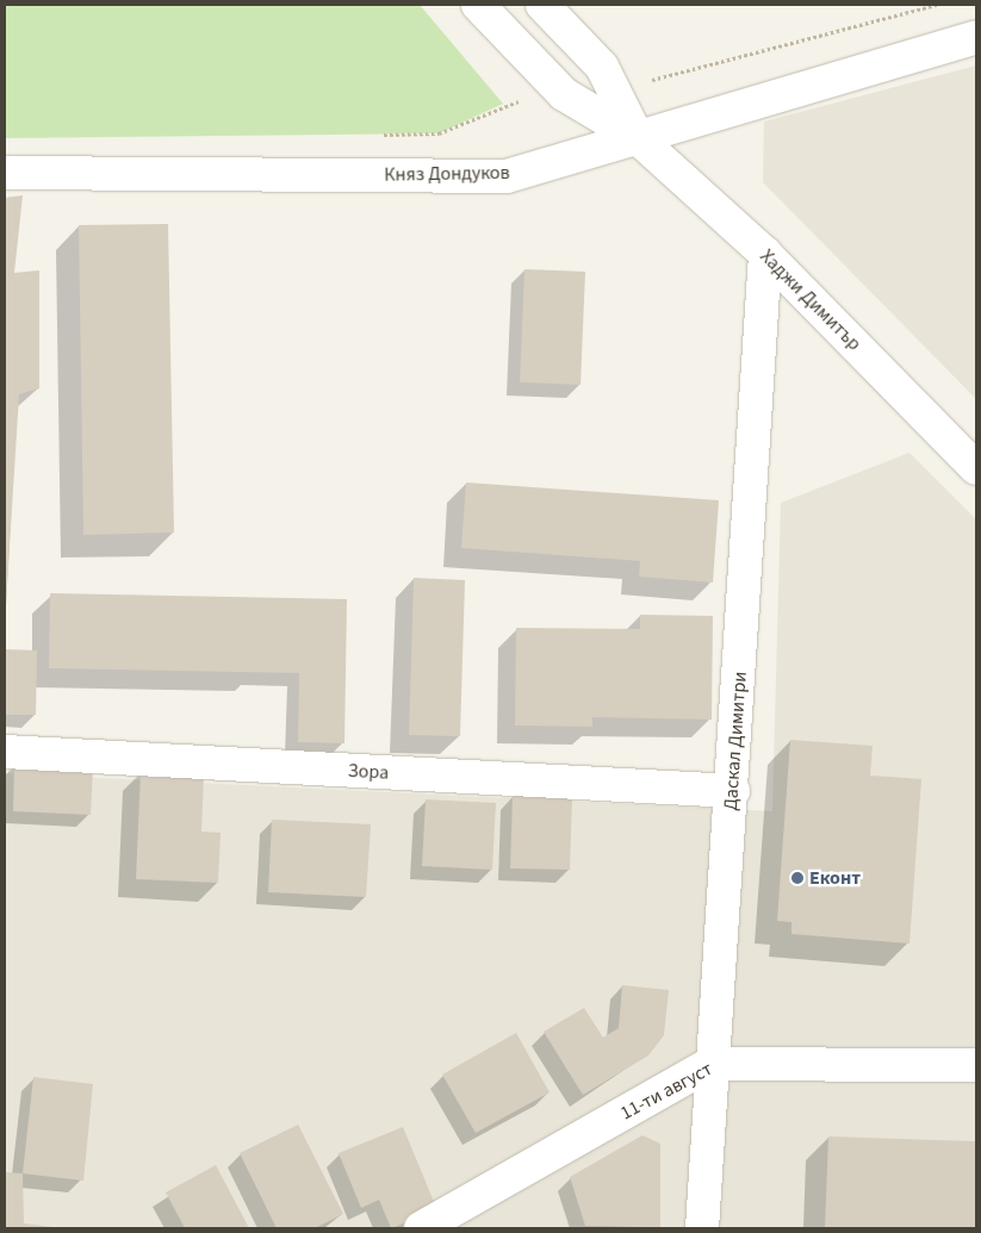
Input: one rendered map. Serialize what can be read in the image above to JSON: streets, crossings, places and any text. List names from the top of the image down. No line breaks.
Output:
{"streets":{"street":["Княз Дондуков","Хаджи Димитър","Даскал Димитри","Зора","11-ти август"]},"crossings":[["Княз Дондуков","Хаджи Димитър"],["Хаджи Димитър","Даскал Димитри"],["Даскал Димитри","Зора"],["Даскал Димитри","11-ти август"]],"places":["Еконт"]}
